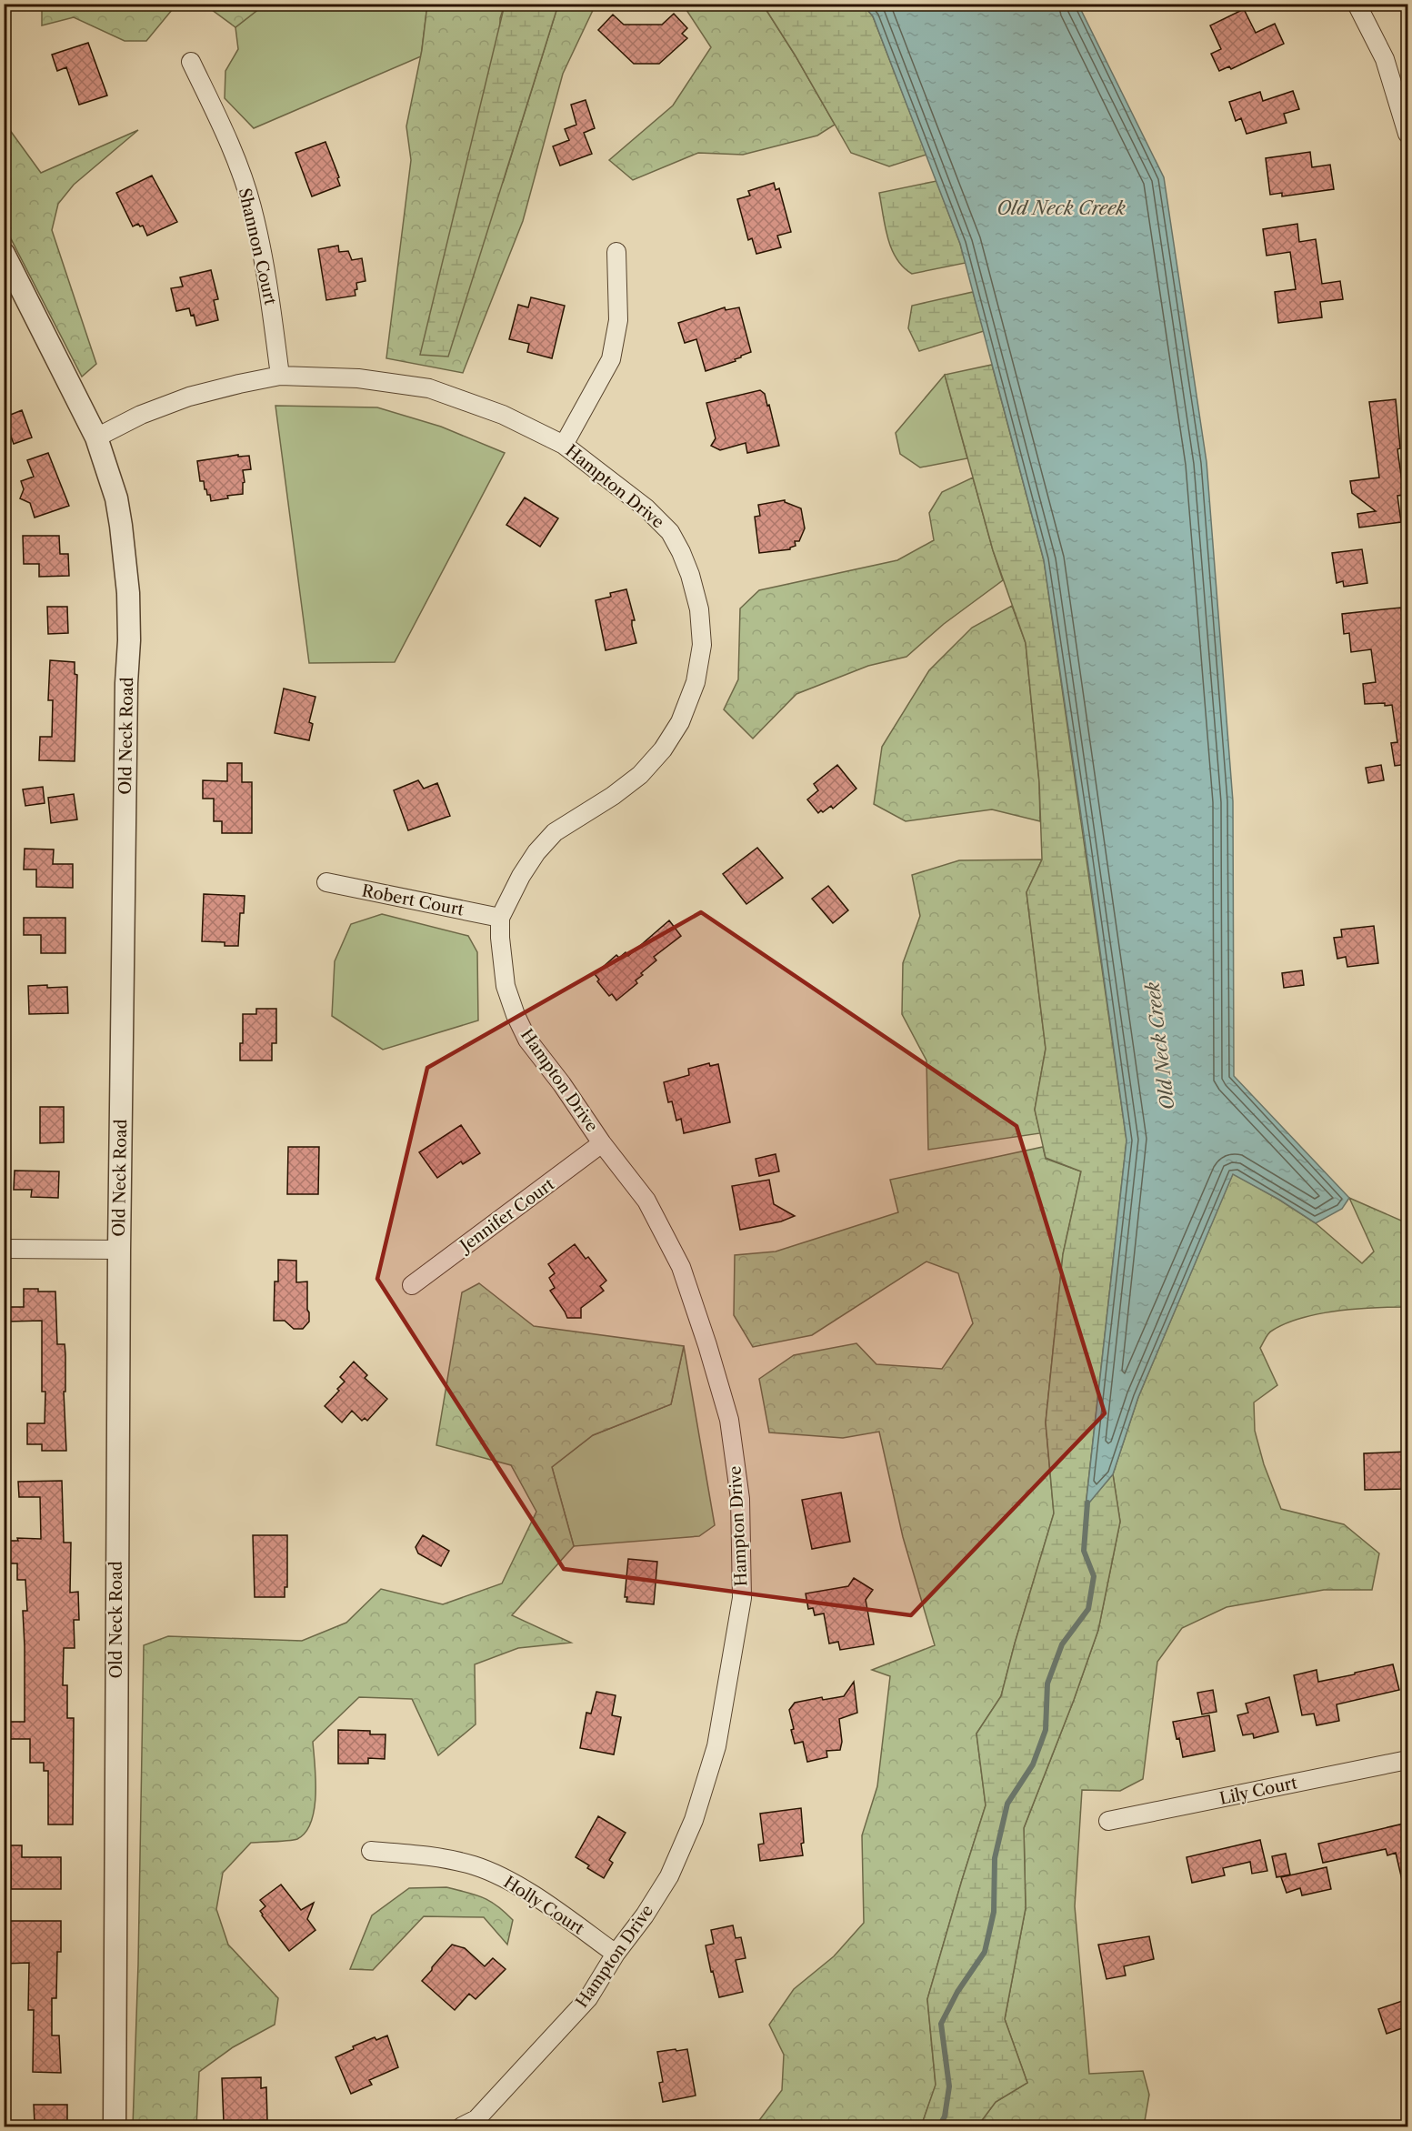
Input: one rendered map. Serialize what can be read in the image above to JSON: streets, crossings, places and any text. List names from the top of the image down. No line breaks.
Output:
{"streets":{"street":["Shannon Court","Hampton Drive","Old Neck Road","Robert Court","Jennifer Court","Lily Court","Holly Court"]},"crossings":[["Shannon Court","Hampton Drive"],["Hampton Drive","Old Neck Road"],["Hampton Drive","Robert Court"],["Hampton Drive","Jennifer Court"],["Hampton Drive","Holly Court"]],"water":["Old Neck Creek"]}
